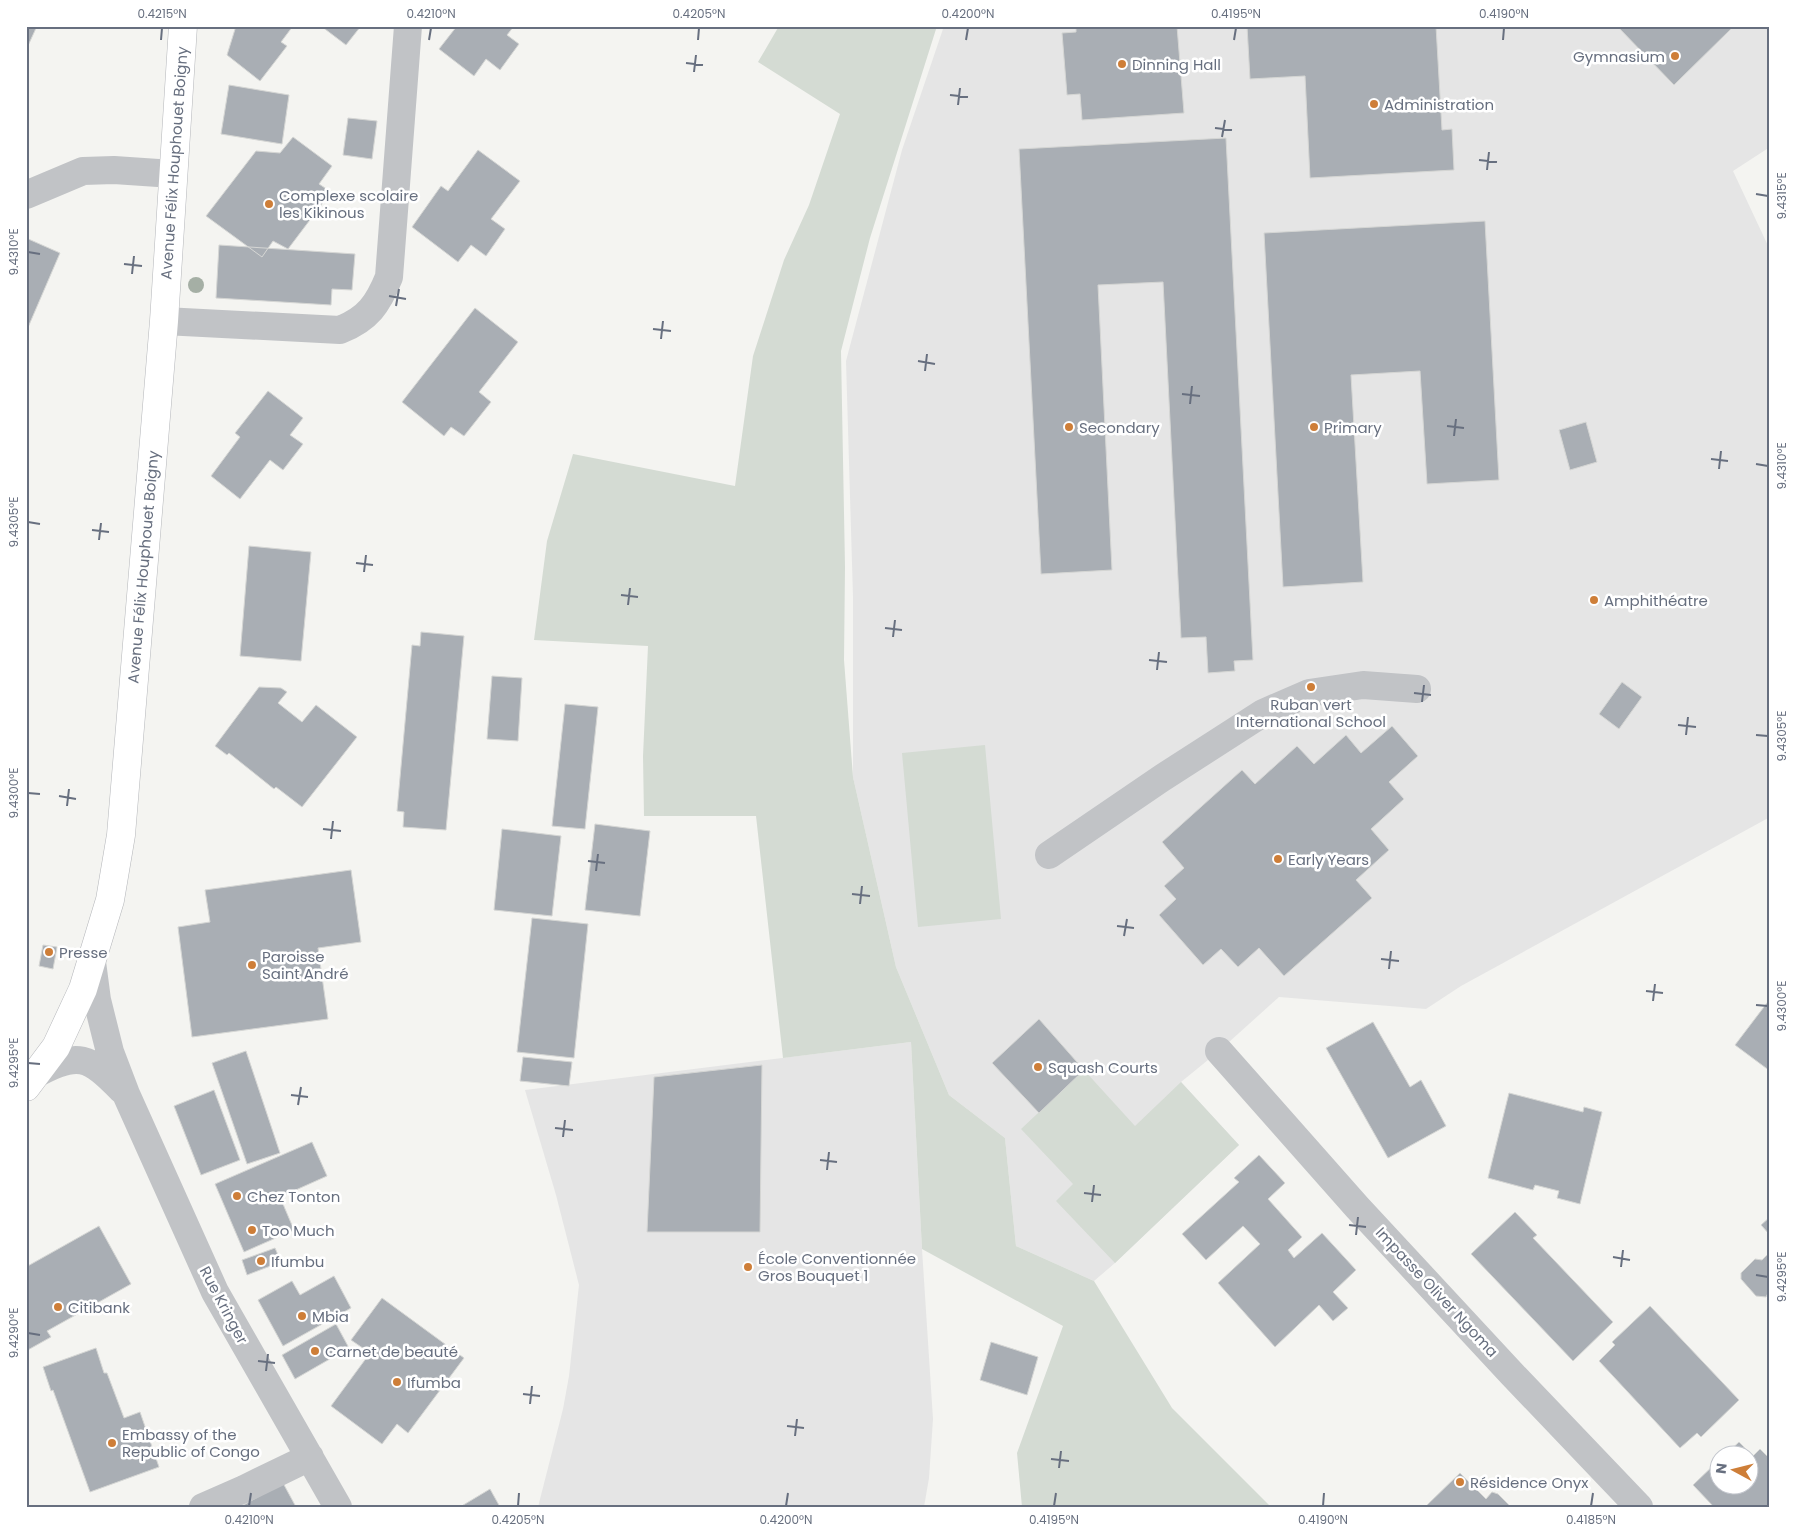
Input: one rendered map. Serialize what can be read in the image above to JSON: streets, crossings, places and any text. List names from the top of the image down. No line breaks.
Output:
{"streets":{"main road":["Avenue Félix Houphouet Boigny"],"street":["Impasse Oliver Ngoma","Rue Kringer"]},"crossings":[["Avenue Félix Houphouet Boigny","Rue Kringer"]],"places":["Gymnasium","Dinning Hall","Administration","Complexe scolaire les Kikinous","Secondary","Primary","Amphithéatre","Ruban vert International School","Early Years","Presse","Paroisse Saint André","Squash Courts","Chez Tonton","Too Much","Ifumbu","École Conventionnée Gros Bouquet 1","Citibank","Mbia","Carnet de beauté","Ifumba","Embassy of the Republic of Congo","Résidence Onyx"],"north":"left","coordinates":["0.4215°N","0.4210°N","0.4205°N","0.4200°N","0.4195°N","0.4190°N","9.4315°E","9.4310°E","9.4305°E","9.4300°E","9.4295°E","9.4290°E","0.4185°N"]}
